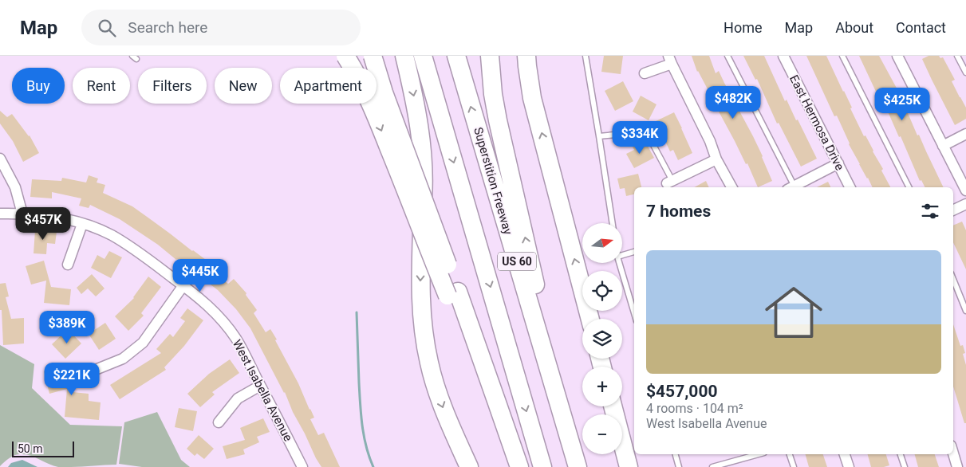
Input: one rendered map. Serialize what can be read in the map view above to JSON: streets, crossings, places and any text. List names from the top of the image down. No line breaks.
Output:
{"streets":{"highway":["Superstition Freeway","US 60"],"street":["East Hermosa Drive","West Isabella Avenue"]},"scale_bar":"50 m","north":"right","page":{"header":"Map","search":"Search here","nav":["Home","Map","About","Contact"],"chip":["Buy","Rent","Filters","New","Apartment"],"price":["$482K","$425K","$334K","$457K","$445K","$389K","$221K"],"heading":"7 homes","map_buttons":["+","−"],"list":[{"name":"$457,000","note":"4 rooms · 104 m² · West Isabella Avenue"}],"scale":"50 m"}}
